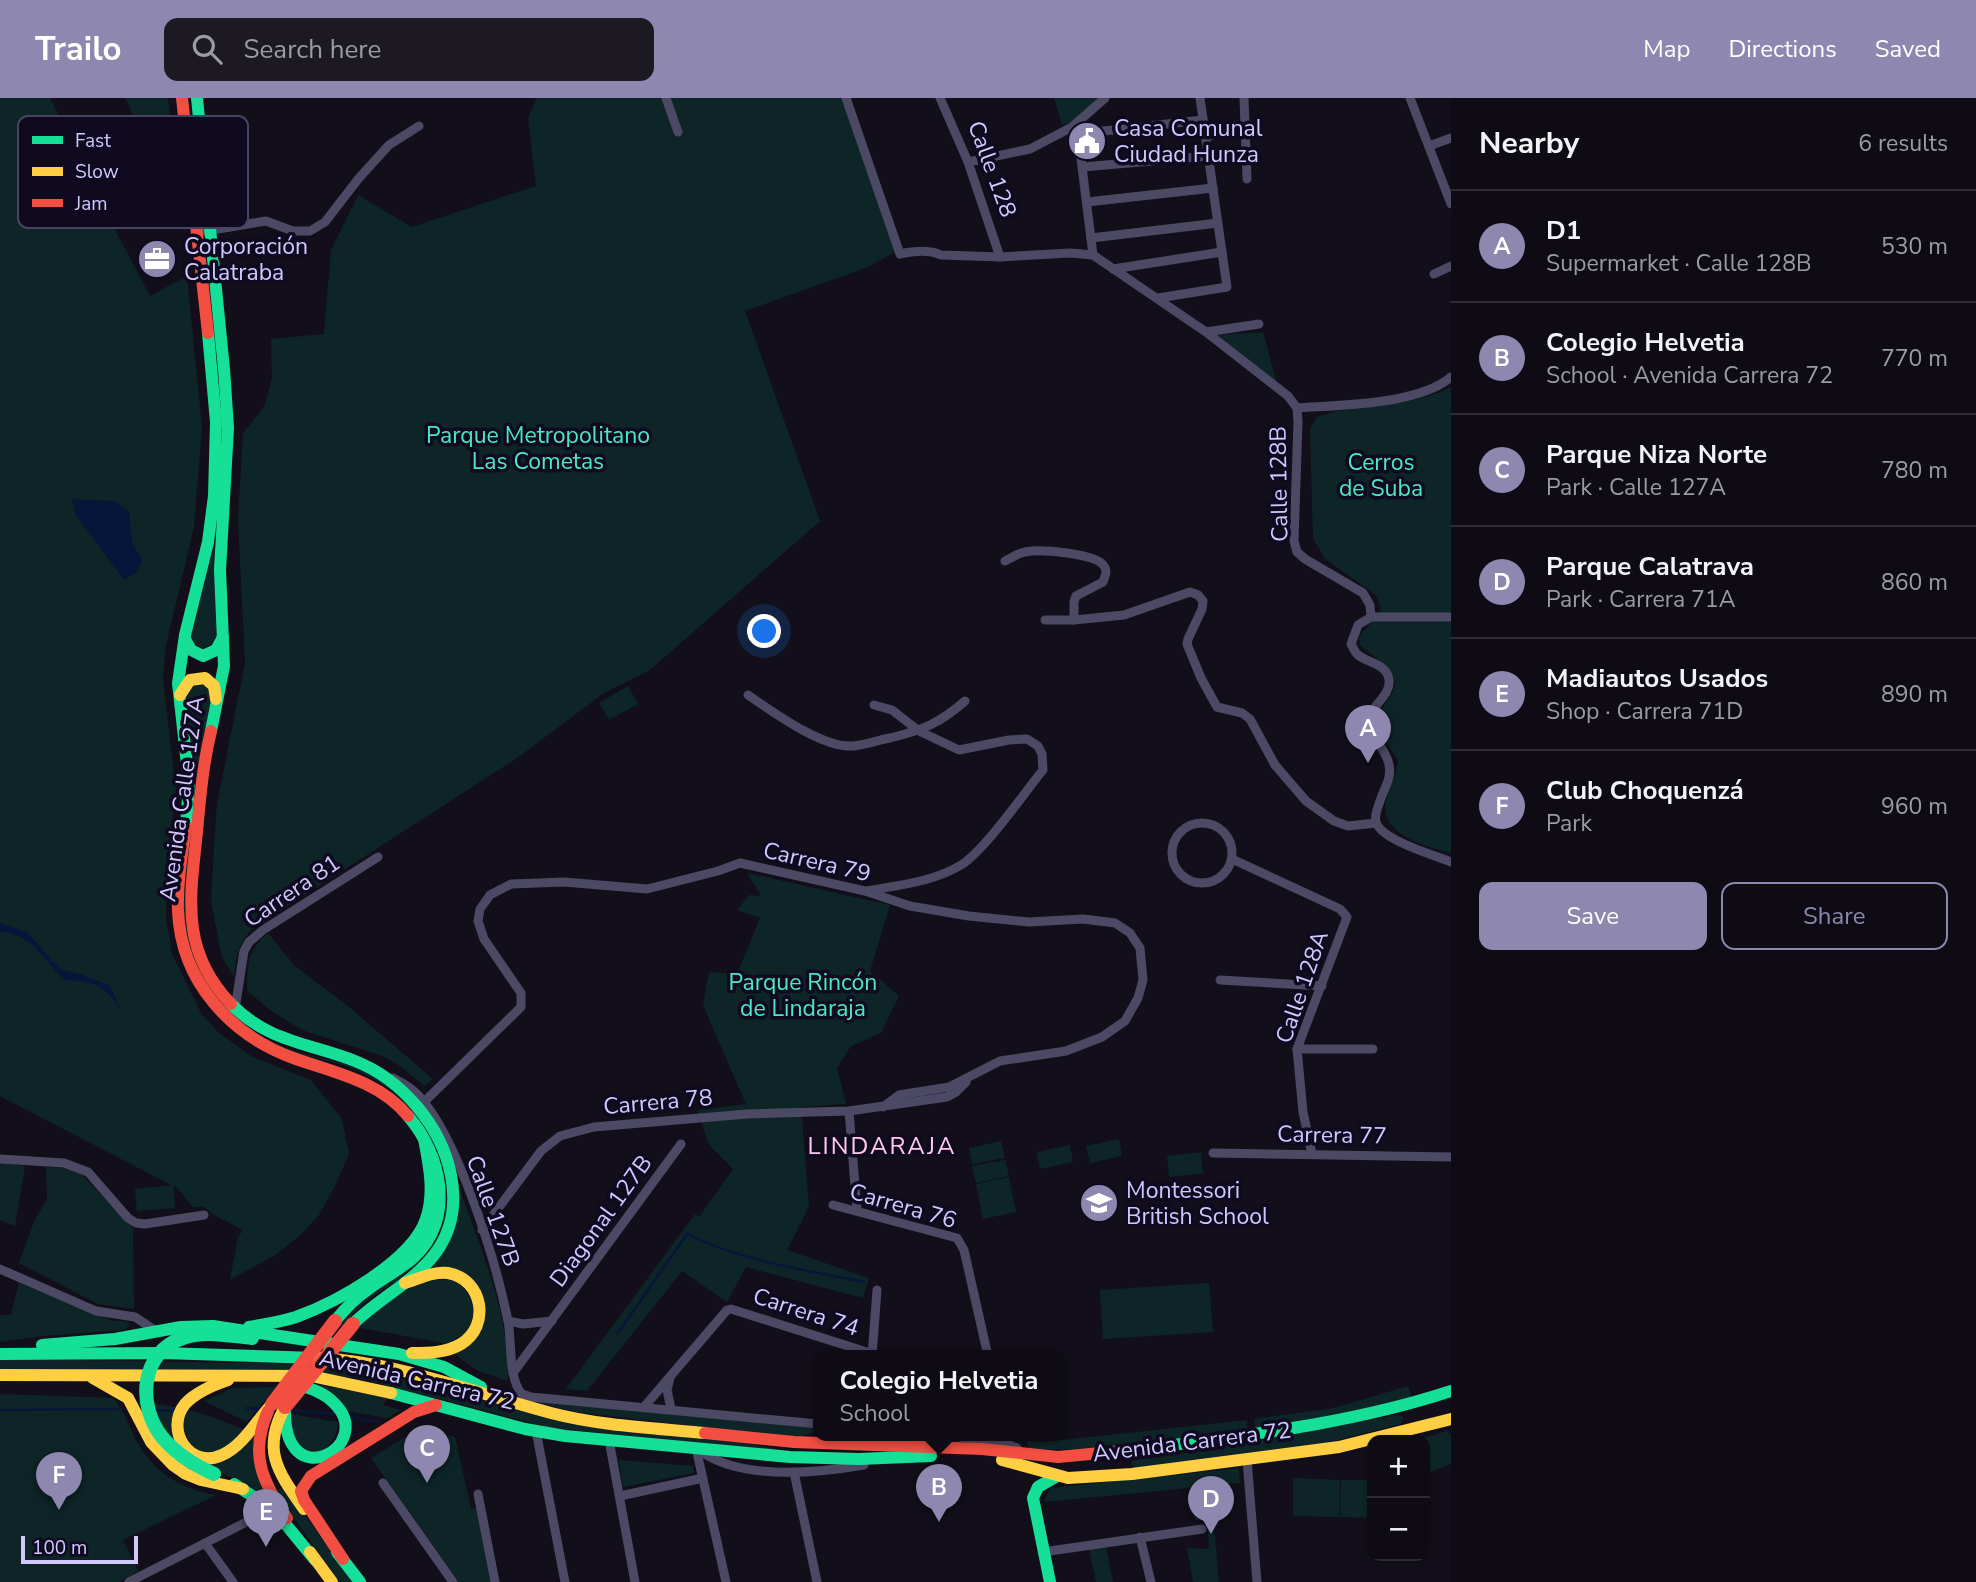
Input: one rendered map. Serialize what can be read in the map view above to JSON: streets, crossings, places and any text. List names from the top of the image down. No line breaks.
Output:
{"streets":{"main road":["Avenida Calle 127A","Avenida Carrera 72"],"street":["Calle 128","Calle 128B","Carrera 79","Carrera 81","Calle 128A","Carrera 78","Carrera 77","Carrera 76","Calle 127B","Diagonal 127B","Carrera 74"]},"crossings":[["Avenida Calle 127A","Carrera 81"],["Avenida Calle 127A","Calle 127B"],["Carrera 79","Carrera 78"],["Carrera 79","Calle 127B"],["Calle 128A","Carrera 77"],["Carrera 78","Calle 127B"],["Calle 127B","Diagonal 127B"],["Calle 127B","Avenida Carrera 72"]],"districts":["LINDARAJA"],"parks":["Parque Metropolitano Las Cometas","Cerros de Suba","Parque Rincón de Lindaraja"],"places":{"public building":["Casa Comunal Ciudad Hunza"],"office":["Corporación Calatraba"],"school or university":["Montessori British School"]},"legend":["Fast","Slow","Jam"],"scale_bar":"100 m","page":{"header":"Trailo","search":"Search here","nav":["Map","Directions","Saved"],"heading":["Nearby","6 results"],"list":[{"mark":"A","name":"D1","note":"Supermarket · Calle 128B","value":"530 m"},{"mark":"B","name":"Colegio Helvetia","note":"School · Avenida Carrera 72","value":"770 m"},{"mark":"C","name":"Parque Niza Norte","note":"Park · Calle 127A","value":"780 m"},{"mark":"D","name":"Parque Calatrava","note":"Park · Carrera 71A","value":"860 m"},{"mark":"E","name":"Madiautos Usados","note":"Shop · Carrera 71D","value":"890 m"},{"mark":"F","name":"Club Choquenzá","note":"Park","value":"960 m"}],"pins":["A","C","F","B","D","E"],"buttons":["Save","Share"],"popup":["Colegio Helvetia","School"],"map_buttons":["+","−"],"scale":"100 m"}}
